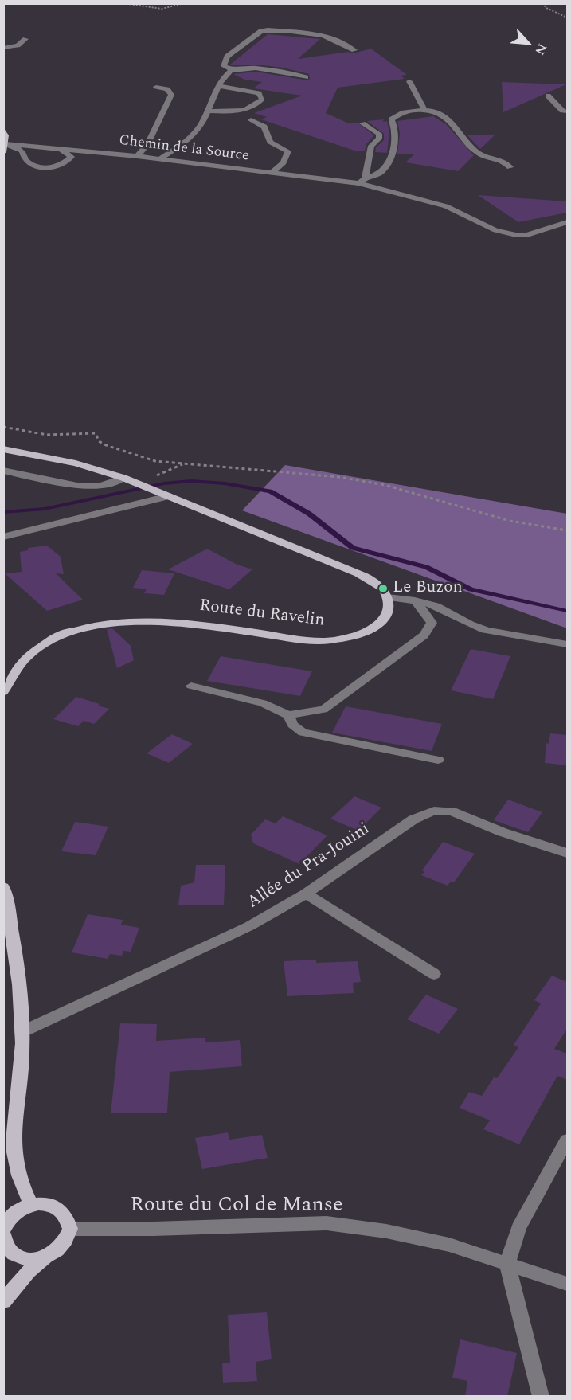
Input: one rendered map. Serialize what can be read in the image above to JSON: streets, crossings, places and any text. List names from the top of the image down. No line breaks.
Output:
{"streets":{"main road":["Route du Ravelin"],"street":["Chemin de la Source","Allée du Pra-Jouini","Route du Col de Manse"]},"places":["Le Buzon"],"north":"bottom right"}
